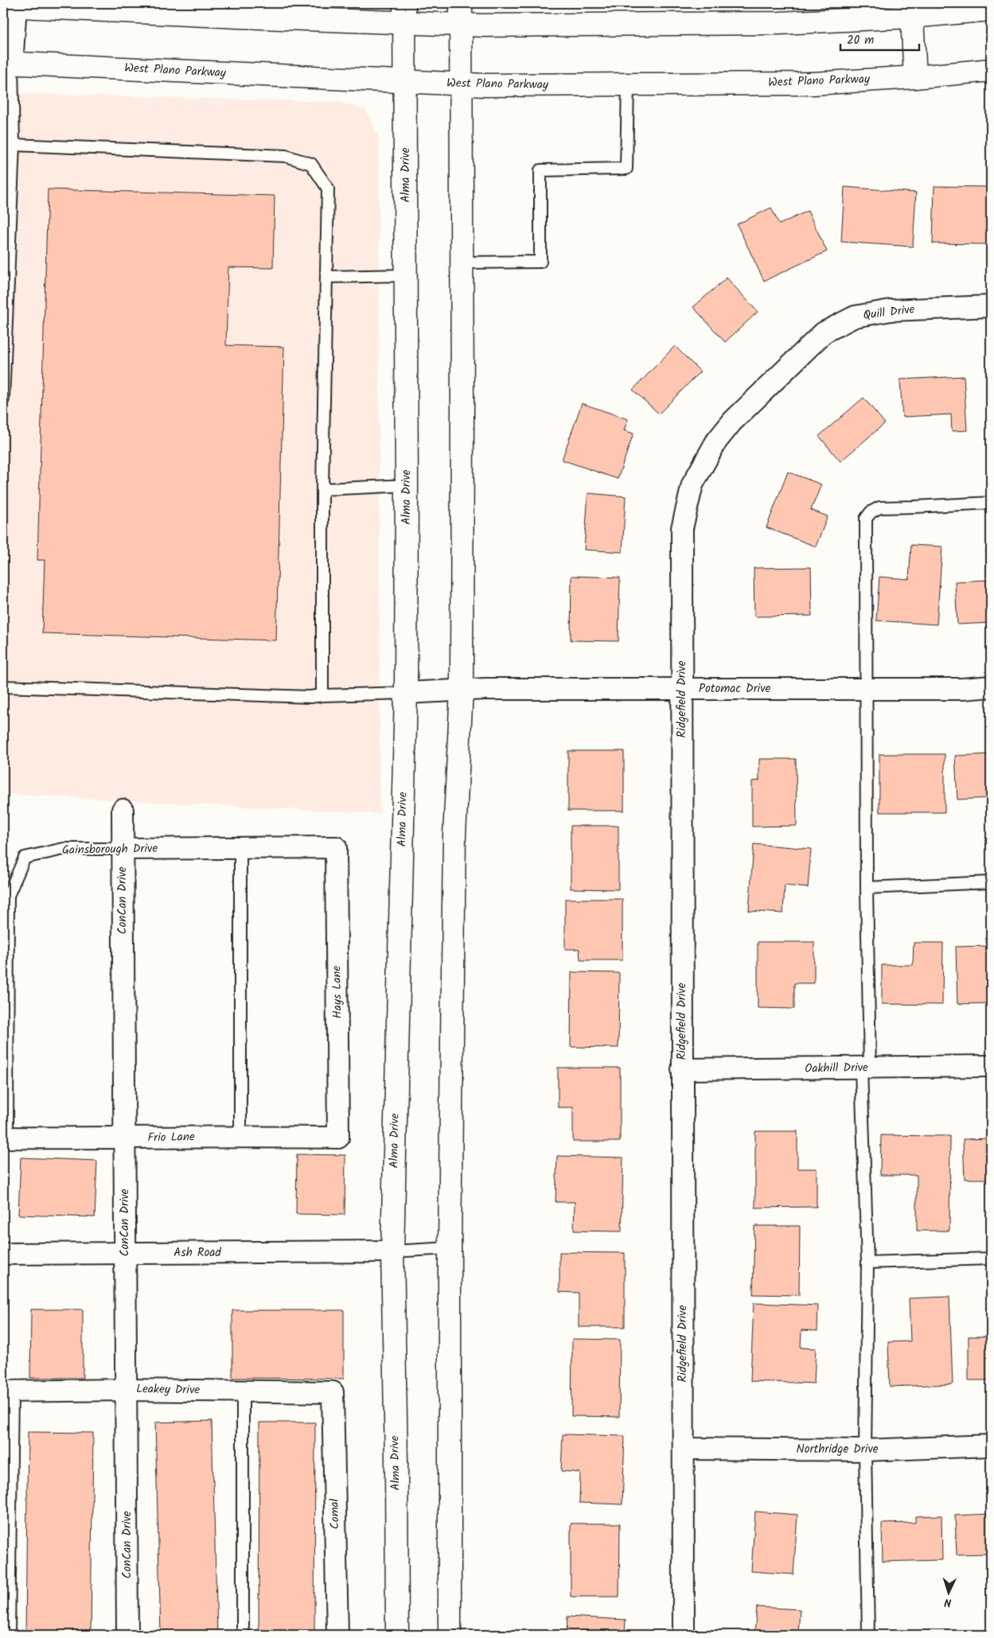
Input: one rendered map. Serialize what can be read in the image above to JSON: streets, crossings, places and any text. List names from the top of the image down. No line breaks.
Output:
{"streets":{"main road":["West Plano Parkway","Alma Drive"],"street":["Quill Drive","Potomac Drive","Ridgefield Drive","Gainsborough Drive","ConCan Drive","Hays Lane","Oakhill Drive","Frio Lane","Ash Road","Leakey Drive","Northridge Drive","Comal"]},"crossings":[["West Plano Parkway","Alma Drive"],["Alma Drive","Potomac Drive"],["Alma Drive","Ash Road"],["Quill Drive","Ridgefield Drive"],["Potomac Drive","Ridgefield Drive"],["Ridgefield Drive","Oakhill Drive"],["Ridgefield Drive","Northridge Drive"],["Gainsborough Drive","ConCan Drive"],["Gainsborough Drive","Hays Lane"],["Gainsborough Drive","Frio Lane"],["ConCan Drive","Frio Lane"],["ConCan Drive","Ash Road"],["ConCan Drive","Leakey Drive"],["Hays Lane","Frio Lane"],["Leakey Drive","Comal"]],"scale_bar":"20 m","north":"bottom"}
